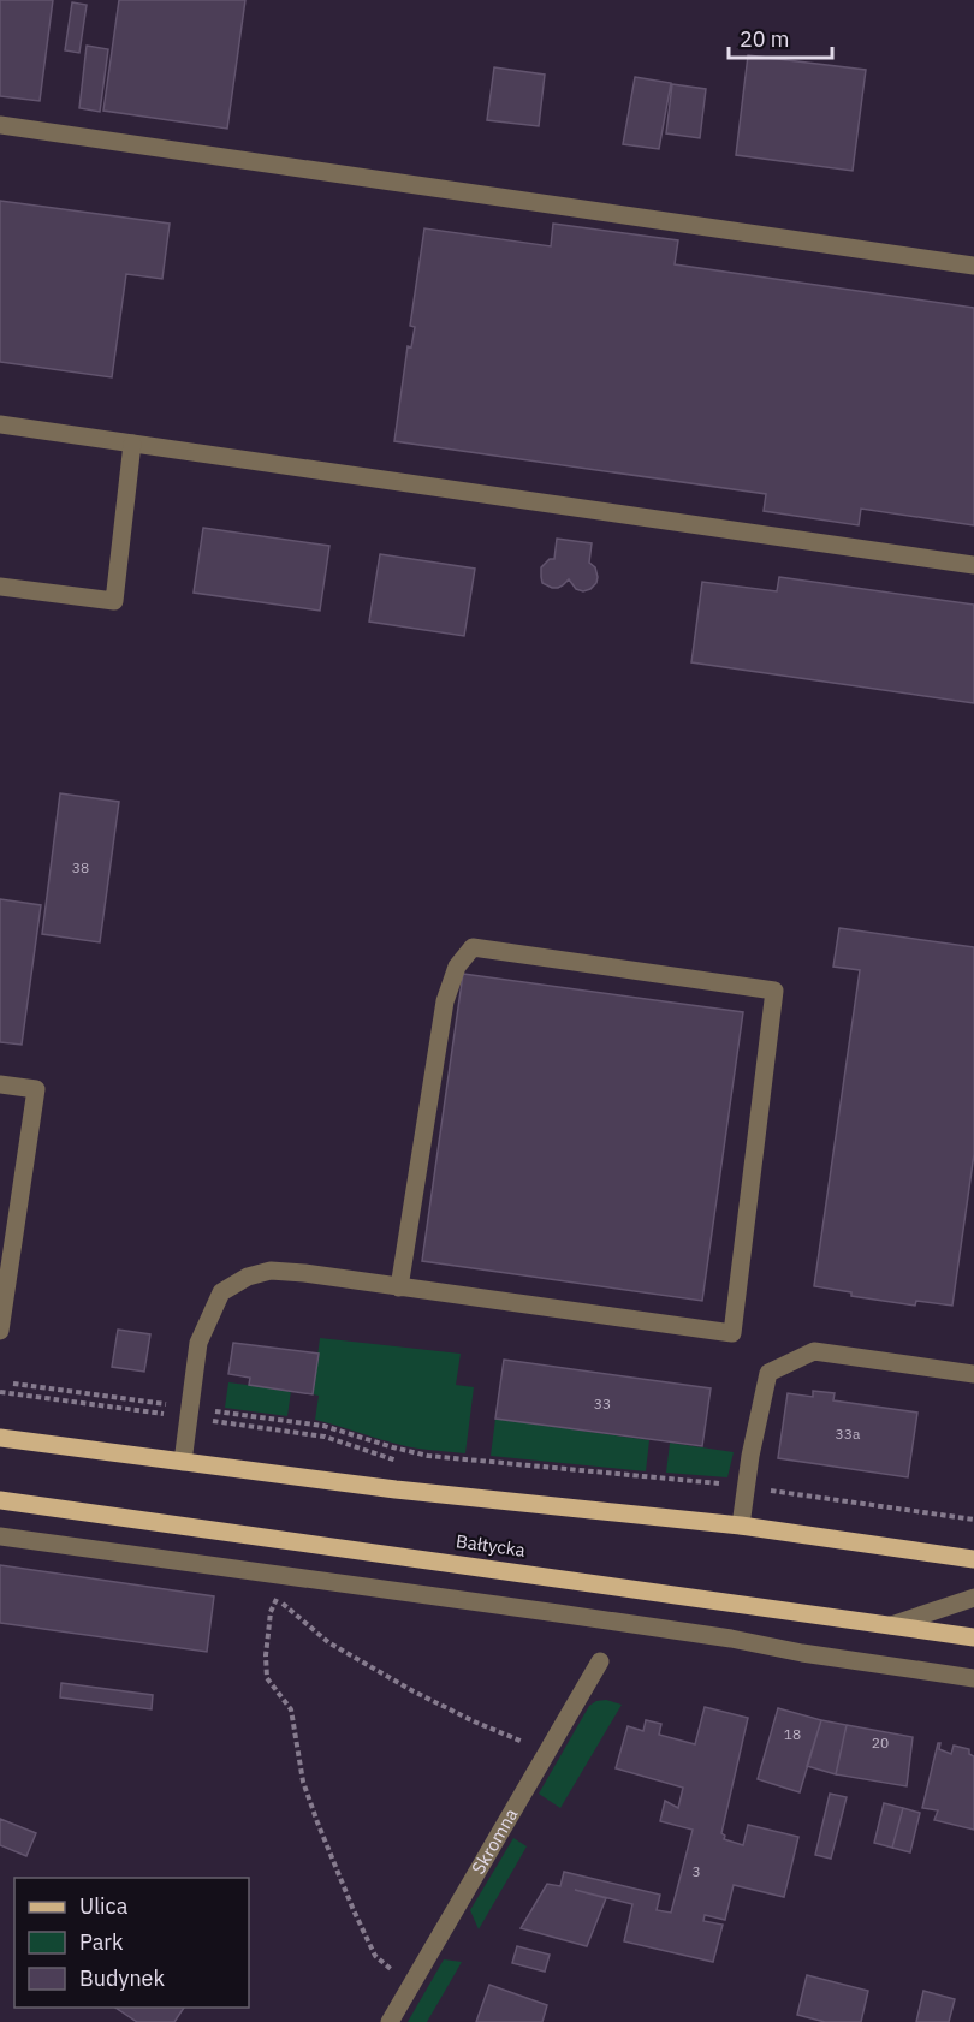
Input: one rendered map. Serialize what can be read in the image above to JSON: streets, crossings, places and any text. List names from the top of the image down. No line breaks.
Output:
{"streets":{"main road":["Bałtycka"],"street":["Skromna"]},"house_numbers":["38","33","33a","18","20","3"],"legend":["Ulica","Park","Budynek"],"scale_bar":"20 m"}
